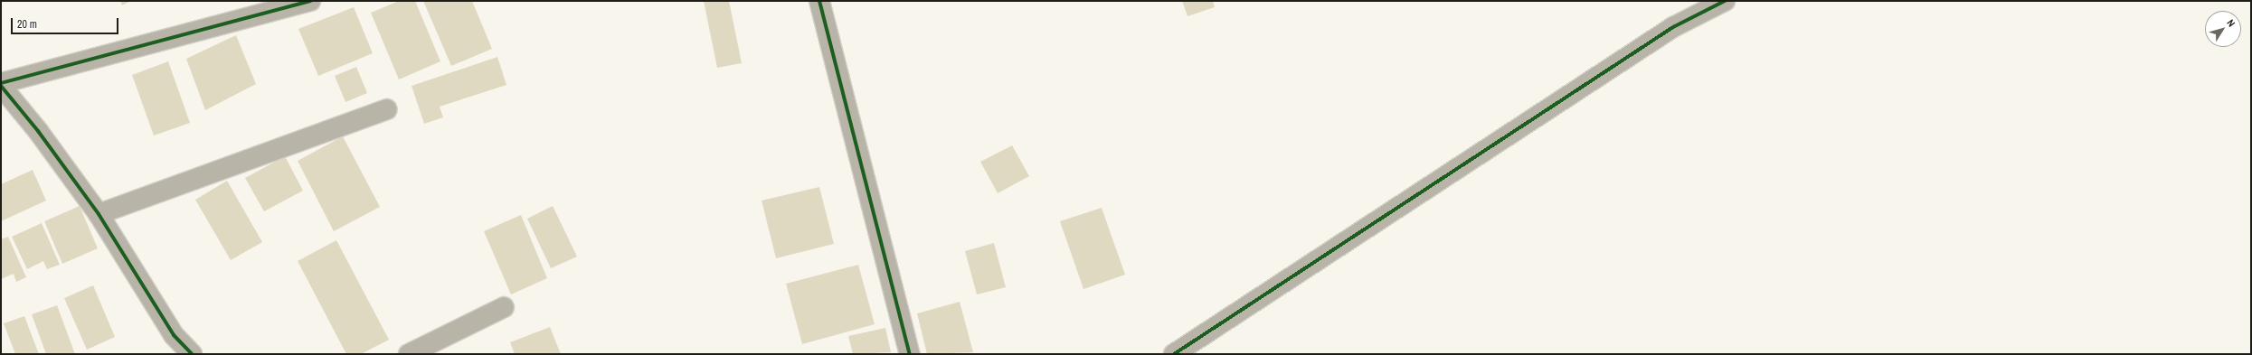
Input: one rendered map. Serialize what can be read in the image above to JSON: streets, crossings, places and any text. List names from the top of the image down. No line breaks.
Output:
{"scale_bar":"20 m","north":"top right"}
